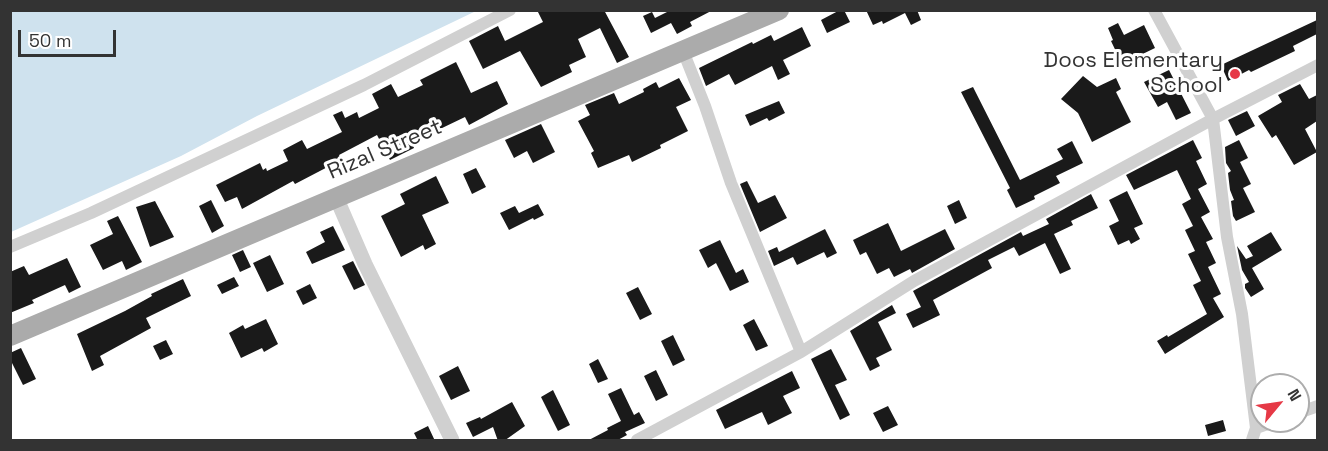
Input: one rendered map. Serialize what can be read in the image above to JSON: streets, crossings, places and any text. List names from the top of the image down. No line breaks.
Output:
{"streets":{"main road":["Rizal Street"]},"places":["Doos Elementary School"],"scale_bar":"50 m","north":"top right"}
